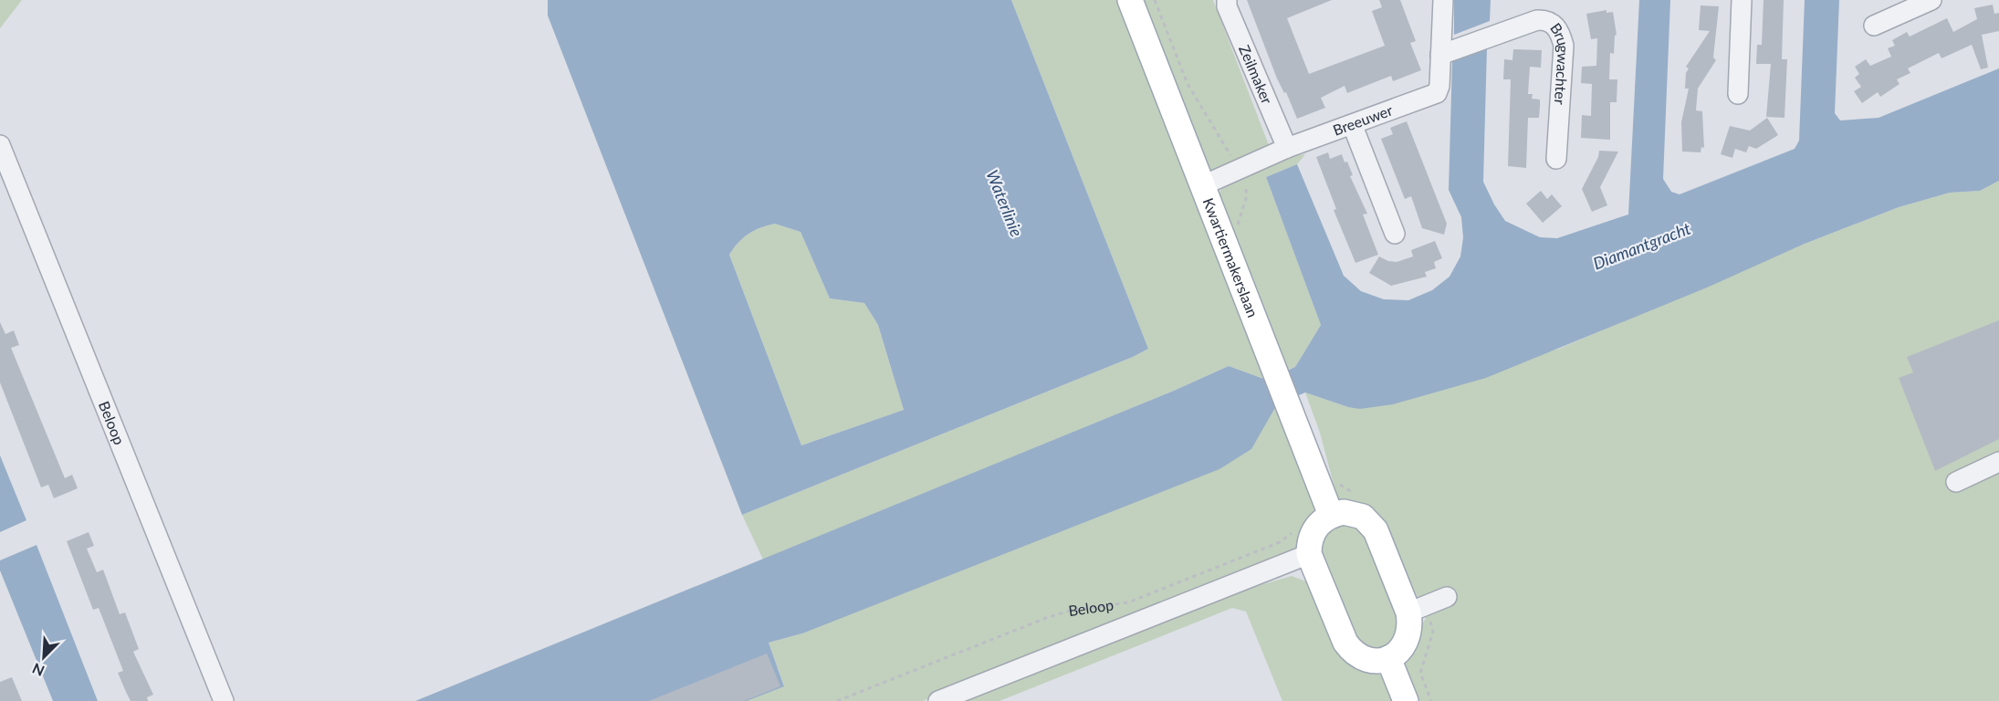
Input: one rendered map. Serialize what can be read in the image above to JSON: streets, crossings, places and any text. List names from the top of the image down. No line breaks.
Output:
{"streets":{"main road":["Kwartiermakerslaan"],"street":["Brugwachter","Zeilmaker","Breeuwer","Beloop"]},"crossings":[["Brugwachter","Breeuwer"],["Zeilmaker","Breeuwer"],["Breeuwer","Kwartiermakerslaan"]],"water":["Waterlinie","Diamantgracht"],"north":"bottom left"}
